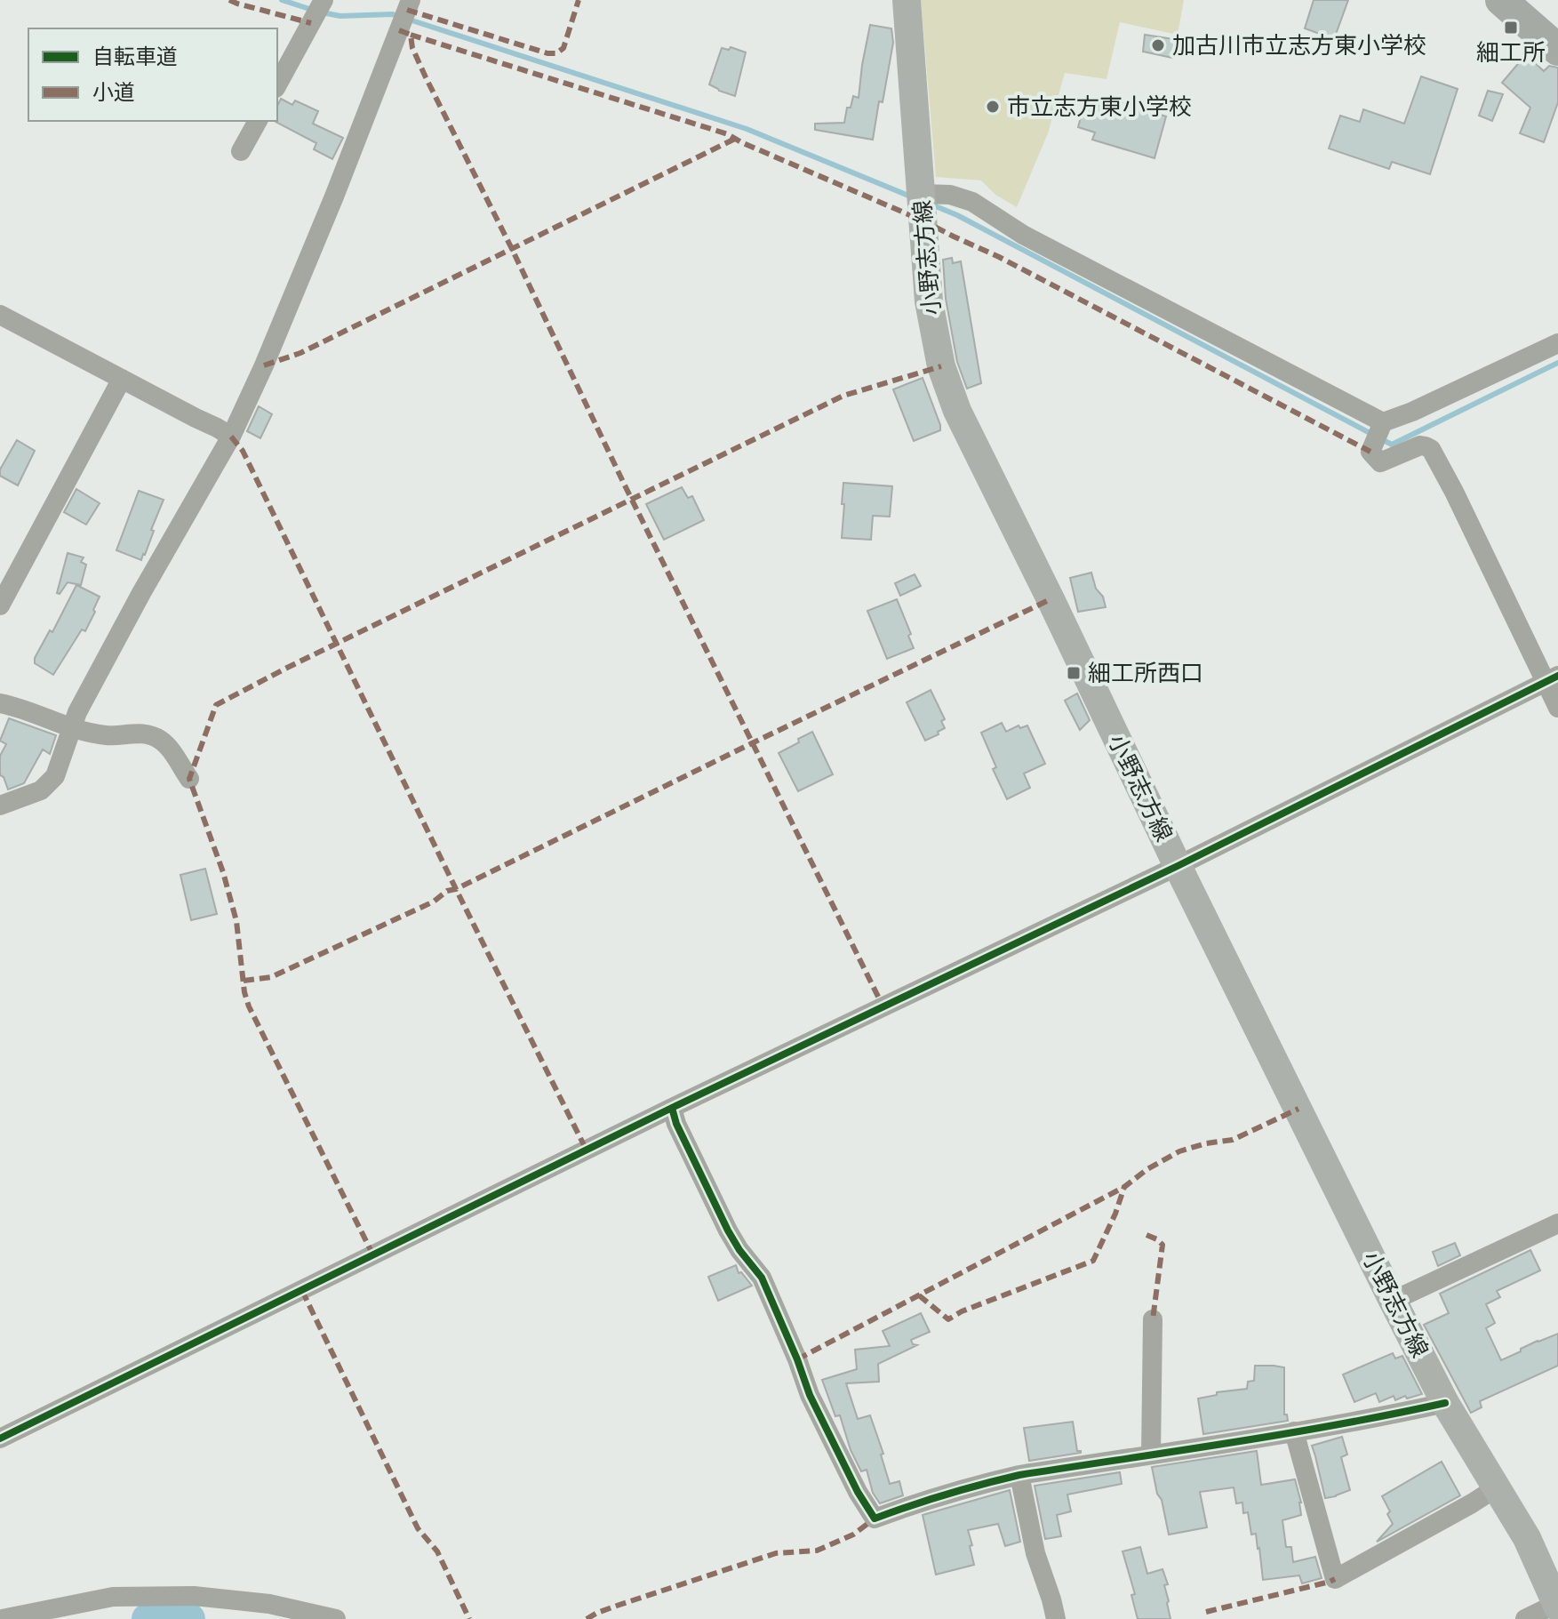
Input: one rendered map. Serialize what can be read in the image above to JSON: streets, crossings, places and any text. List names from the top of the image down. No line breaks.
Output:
{"streets":{"main road":["小野志方線"]},"places":{"transit":["細工所","細工所西口"],"other":["加古川市立志方東小学校","市立志方東小学校"]},"legend":["自転車道","小道"]}
